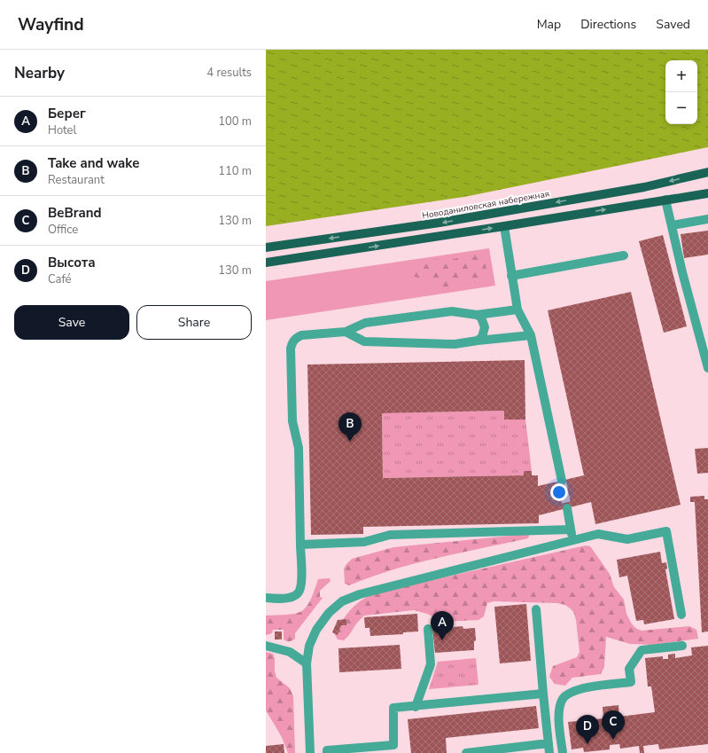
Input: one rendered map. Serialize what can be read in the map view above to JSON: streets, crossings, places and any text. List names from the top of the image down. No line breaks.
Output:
{"streets":{"main road":["Новоданиловская набережная"]},"page":{"header":"Wayfind","nav":["Map","Directions","Saved"],"heading":["Nearby","4 results"],"map_buttons":["+","−"],"list":[{"mark":"A","name":"Берег","note":"Hotel","value":"100 m"},{"mark":"B","name":"Take and wake","note":"Restaurant","value":"110 m"},{"mark":"C","name":"BeBrand","note":"Office","value":"130 m"},{"mark":"D","name":"Высота","note":"Café","value":"130 m"}],"buttons":["Save","Share"],"pins":["B","A","C","D"]}}
